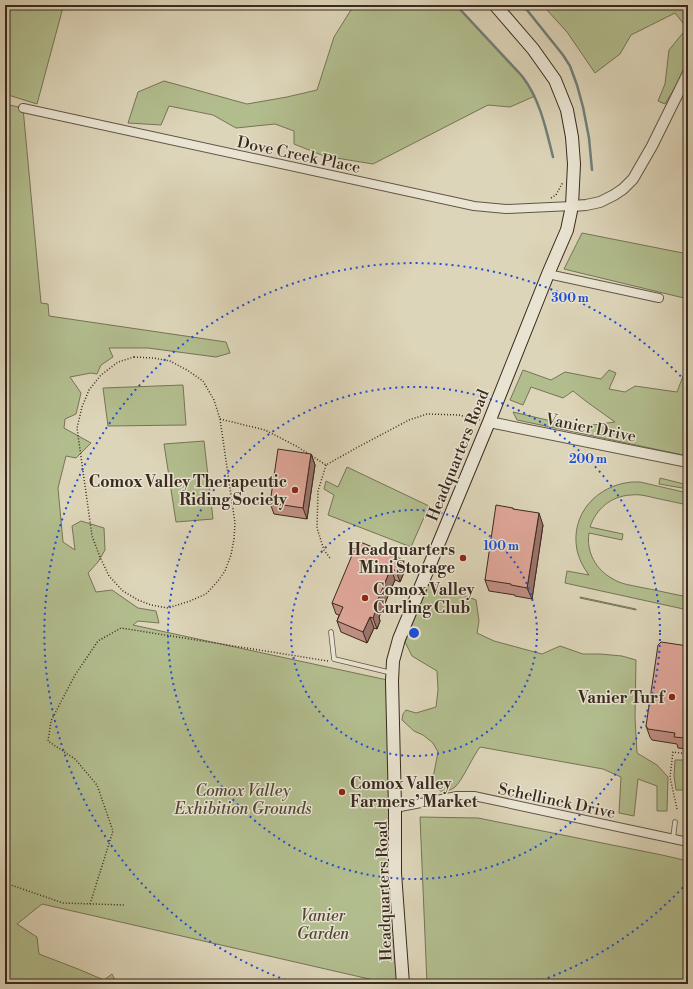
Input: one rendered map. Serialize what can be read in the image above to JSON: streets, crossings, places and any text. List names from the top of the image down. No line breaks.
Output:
{"streets":{"main road":["Headquarters Road"],"street":["Dove Creek Place","Vanier Drive","Schellinck Drive"]},"crossings":[["Dove Creek Place","Headquarters Road"],["Vanier Drive","Headquarters Road"],["Headquarters Road","Schellinck Drive"]],"parks":["Comox Valley Exhibition Grounds","Vanier Garden"],"places":["Comox Valley Therapeutic Riding Society","Headquarters Mini Storage","Comox Valley Curling Club","Vanier Turf","Comox Valley Farmers’ Market"],"rings":["300 m","200 m","100 m"]}
